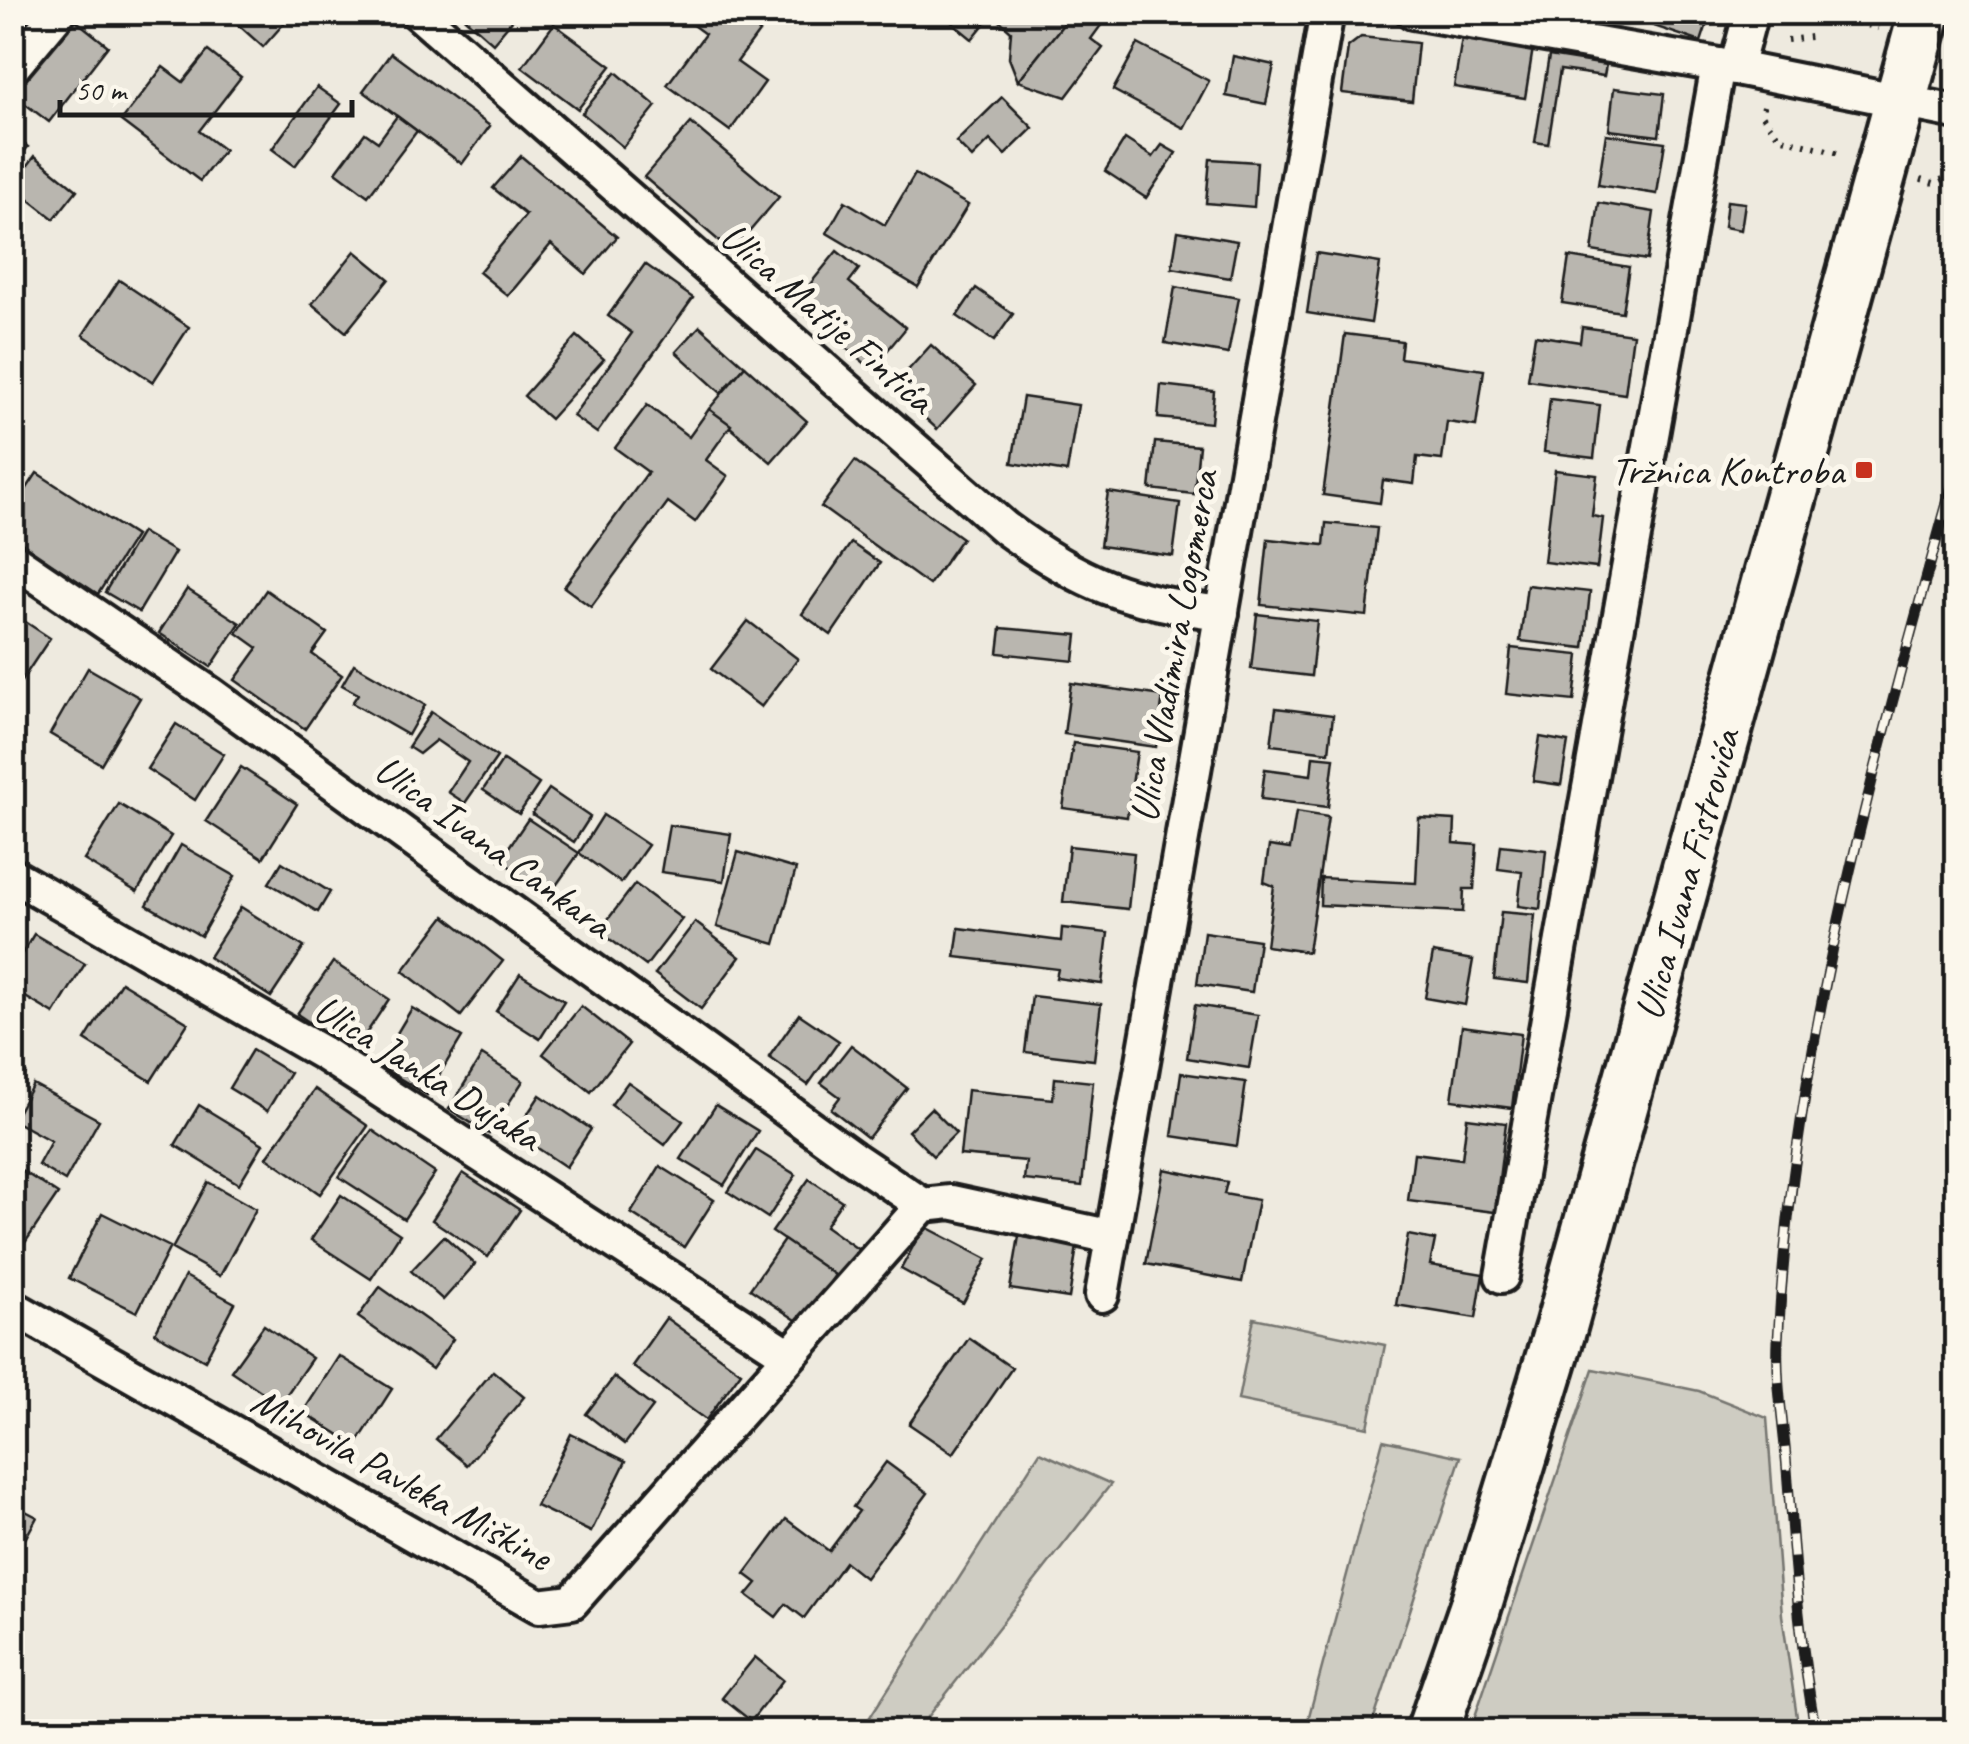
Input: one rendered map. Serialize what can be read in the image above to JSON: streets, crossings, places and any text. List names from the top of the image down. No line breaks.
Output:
{"streets":{"main road":["Ulica Ivana Fistrovića"],"street":["Ulica Matije Fintića","Ulica Vladimira Logomerca","Ulica Ivana Cankara","Ulica Janka Dujaka","Mihovila Pavleka Miškine"]},"crossings":[["Ulica Matije Fintića","Ulica Vladimira Logomerca"],["Ulica Ivana Cankara","Mihovila Pavleka Miškine"],["Ulica Janka Dujaka","Mihovila Pavleka Miškine"]],"places":{"transit":["Tržnica Kontroba"]},"scale_bar":"50 m"}
